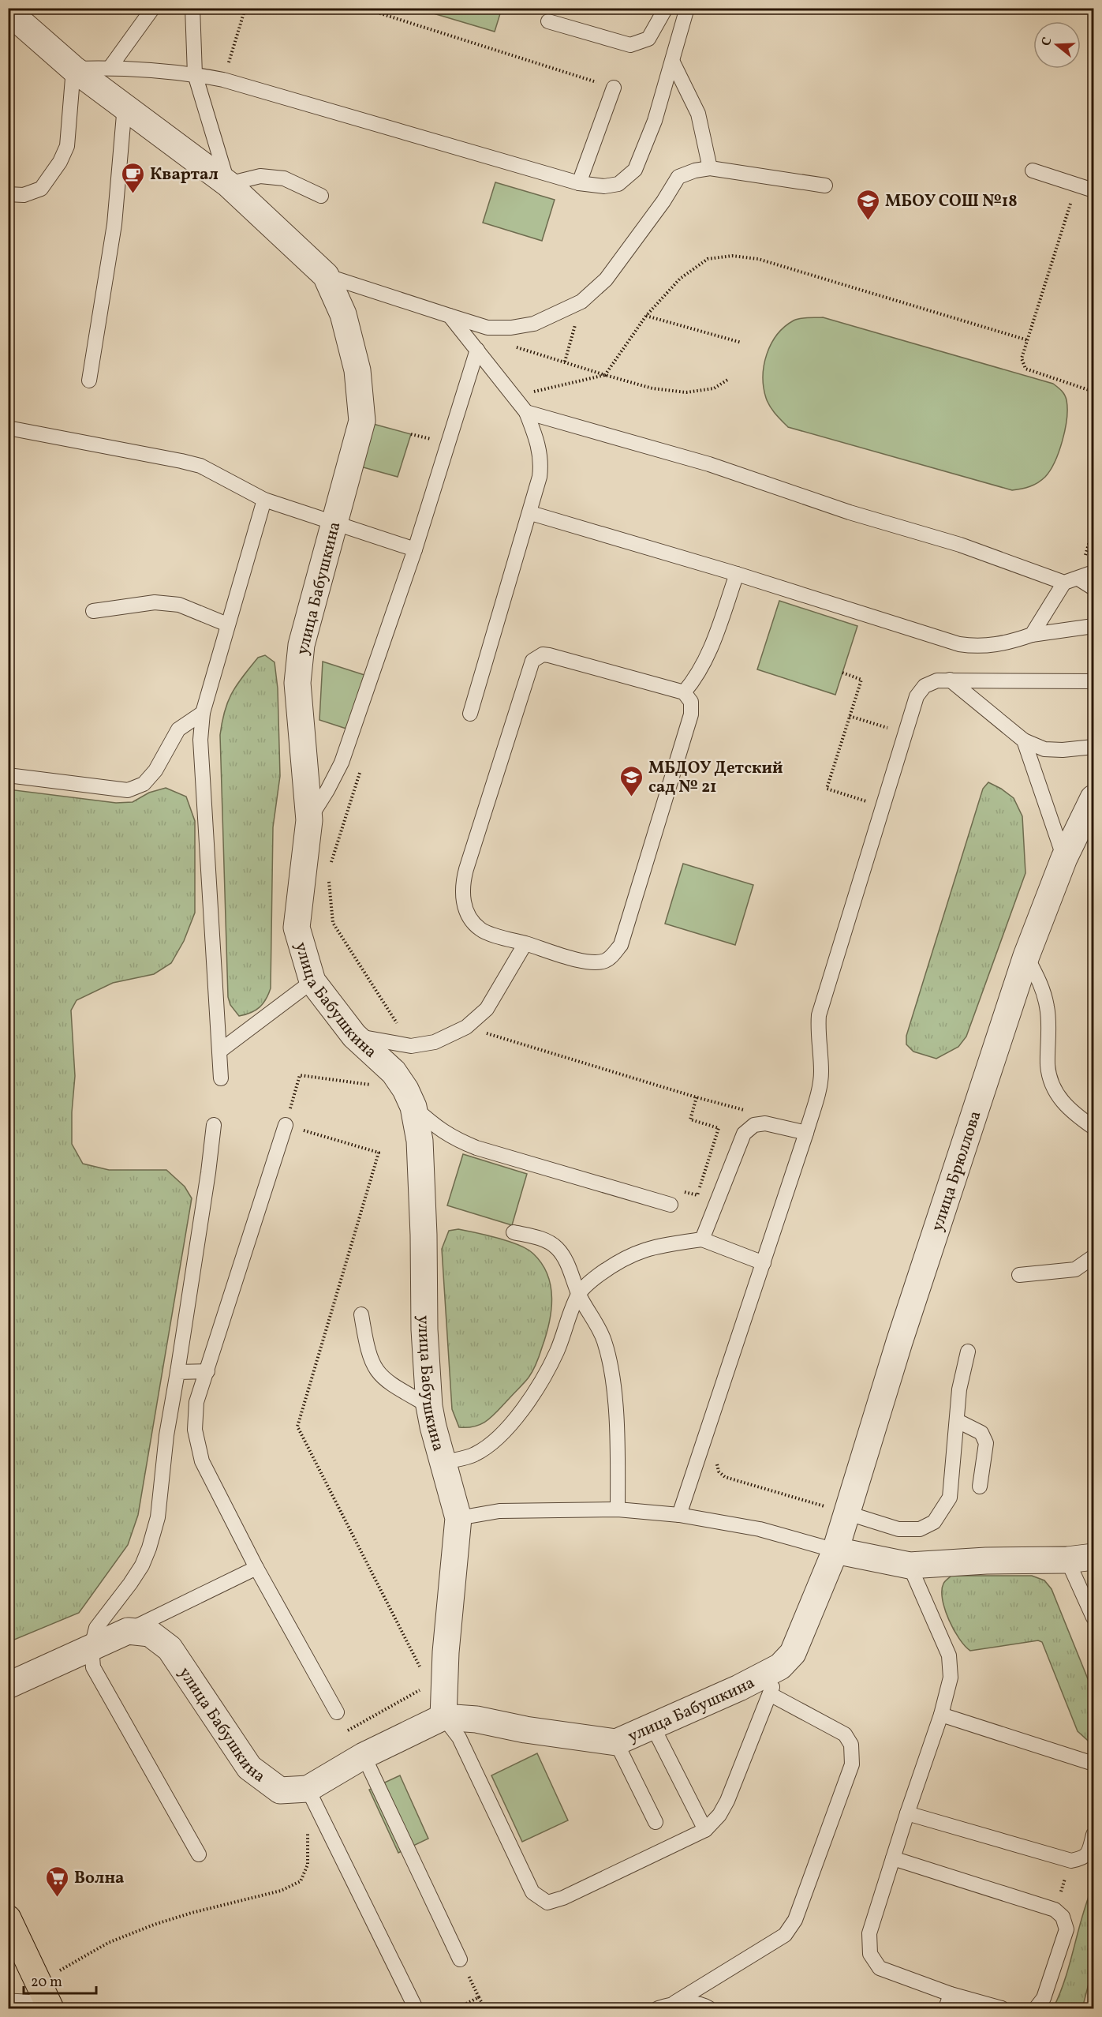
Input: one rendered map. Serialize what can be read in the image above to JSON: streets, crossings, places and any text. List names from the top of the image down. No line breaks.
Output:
{"streets":{"street":["улица Бабушкина","улица Брюллова"]},"crossings":[["улица Бабушкина","улица Брюллова"]],"places":{"cafe":["Квартал"],"school or university":["МБОУ СОШ №18","МБДОУ Детский сад № 21"],"supermarket":["Волна"]},"scale_bar":"20 m","north":"left"}
